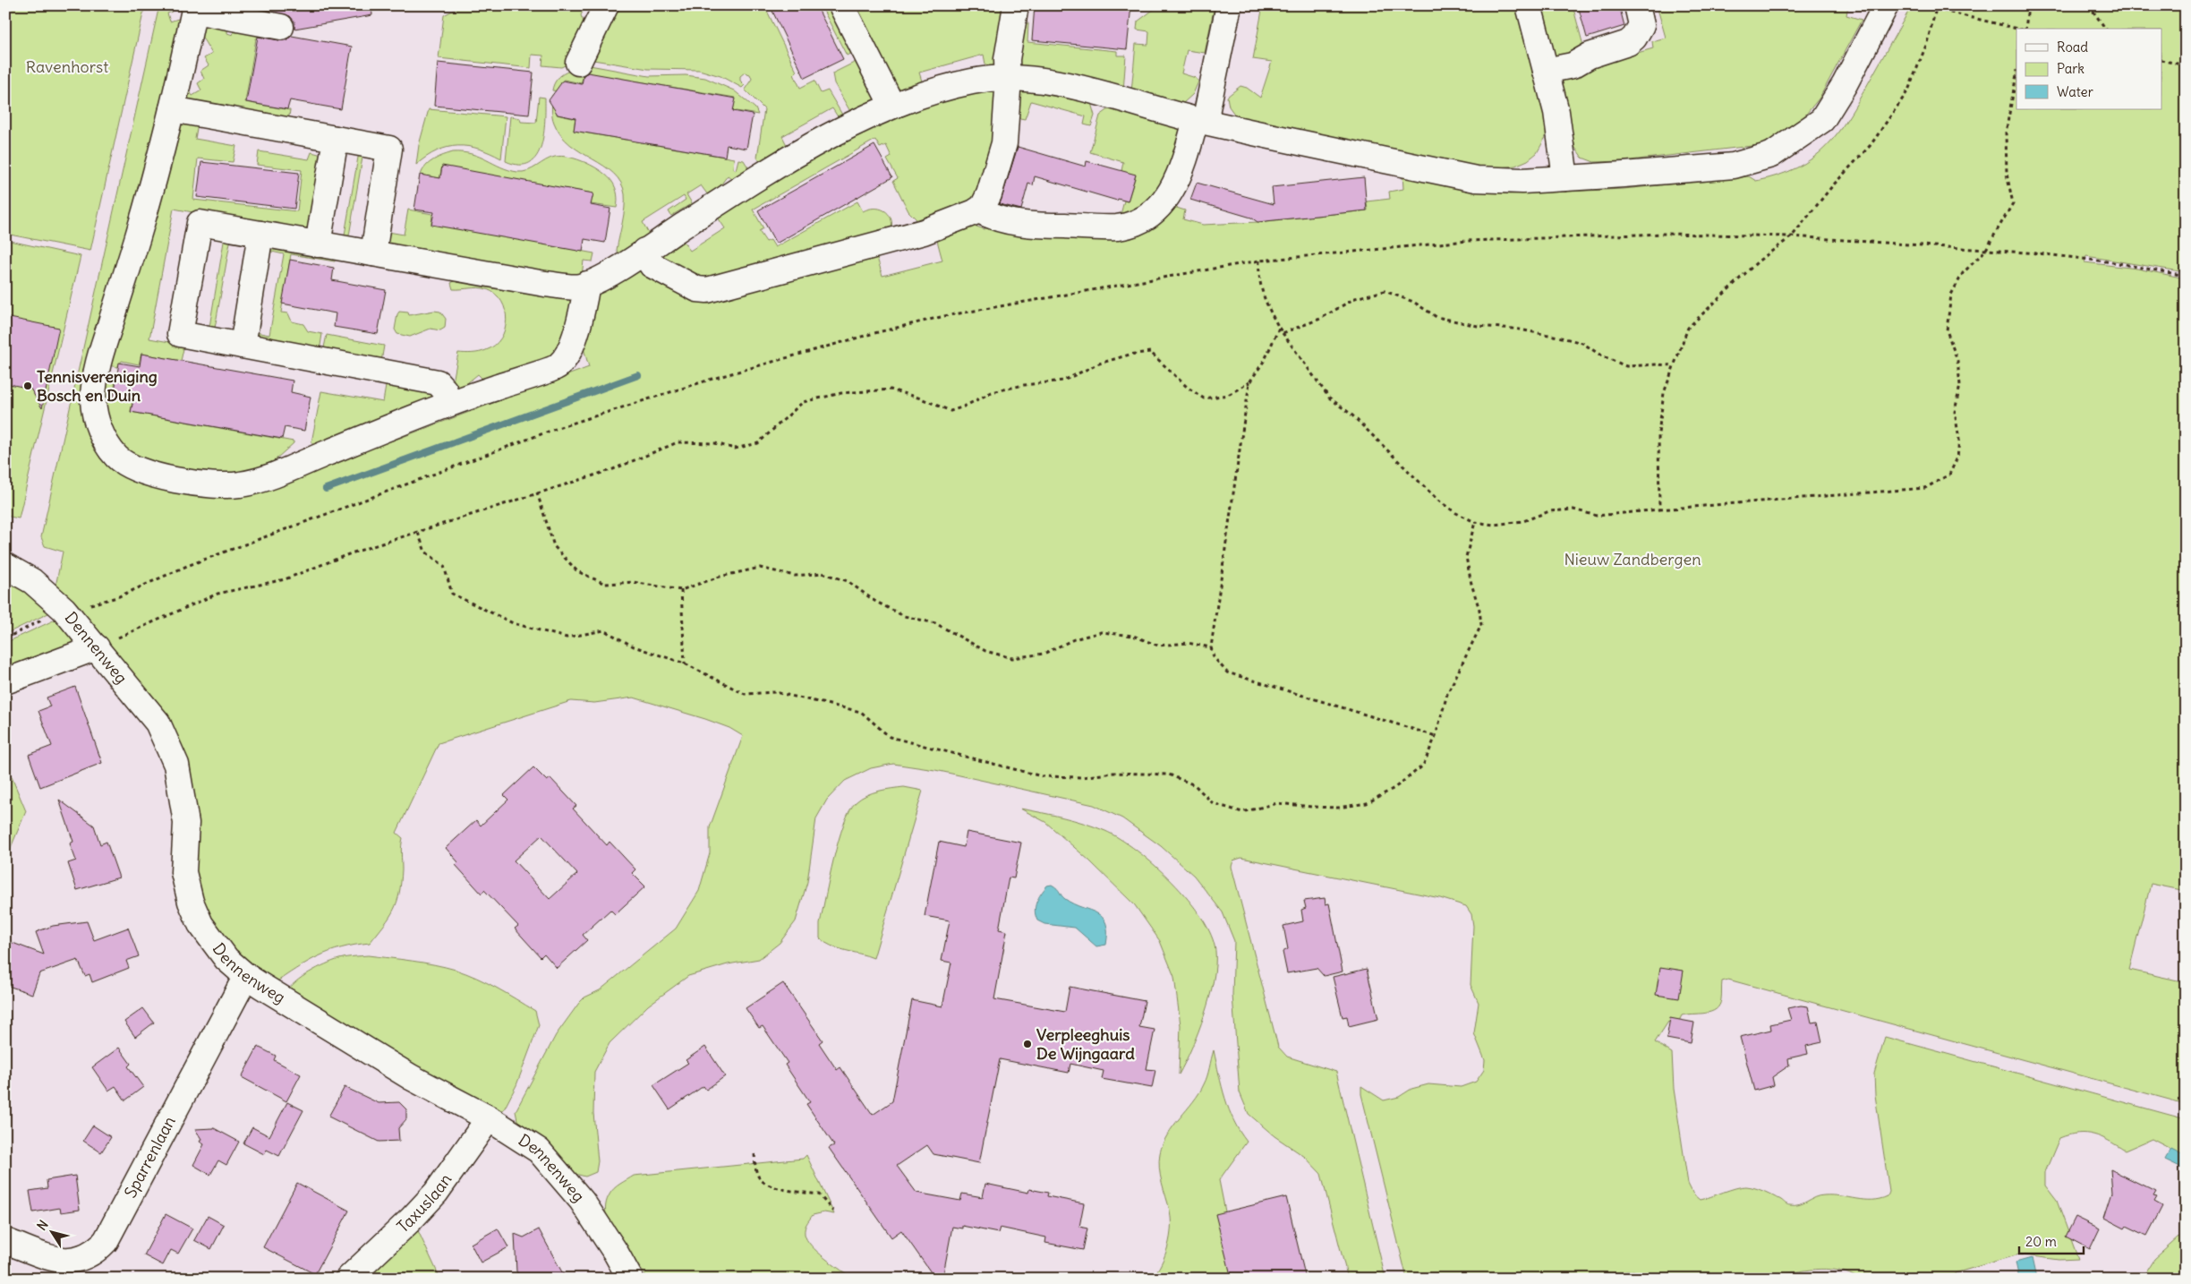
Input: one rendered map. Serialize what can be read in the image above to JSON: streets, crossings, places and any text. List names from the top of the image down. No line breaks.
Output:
{"streets":{"street":["Dennenweg","Sparrenlaan","Taxuslaan"]},"crossings":[["Dennenweg","Sparrenlaan"],["Dennenweg","Taxuslaan"]],"parks":["Ravenhorst","Nieuw Zandbergen"],"places":["Tennisvereniging Bosch en Duin","Verpleeghuis De Wijngaard"],"legend":["Road","Park","Water"],"scale_bar":"20 m","north":"top left"}
